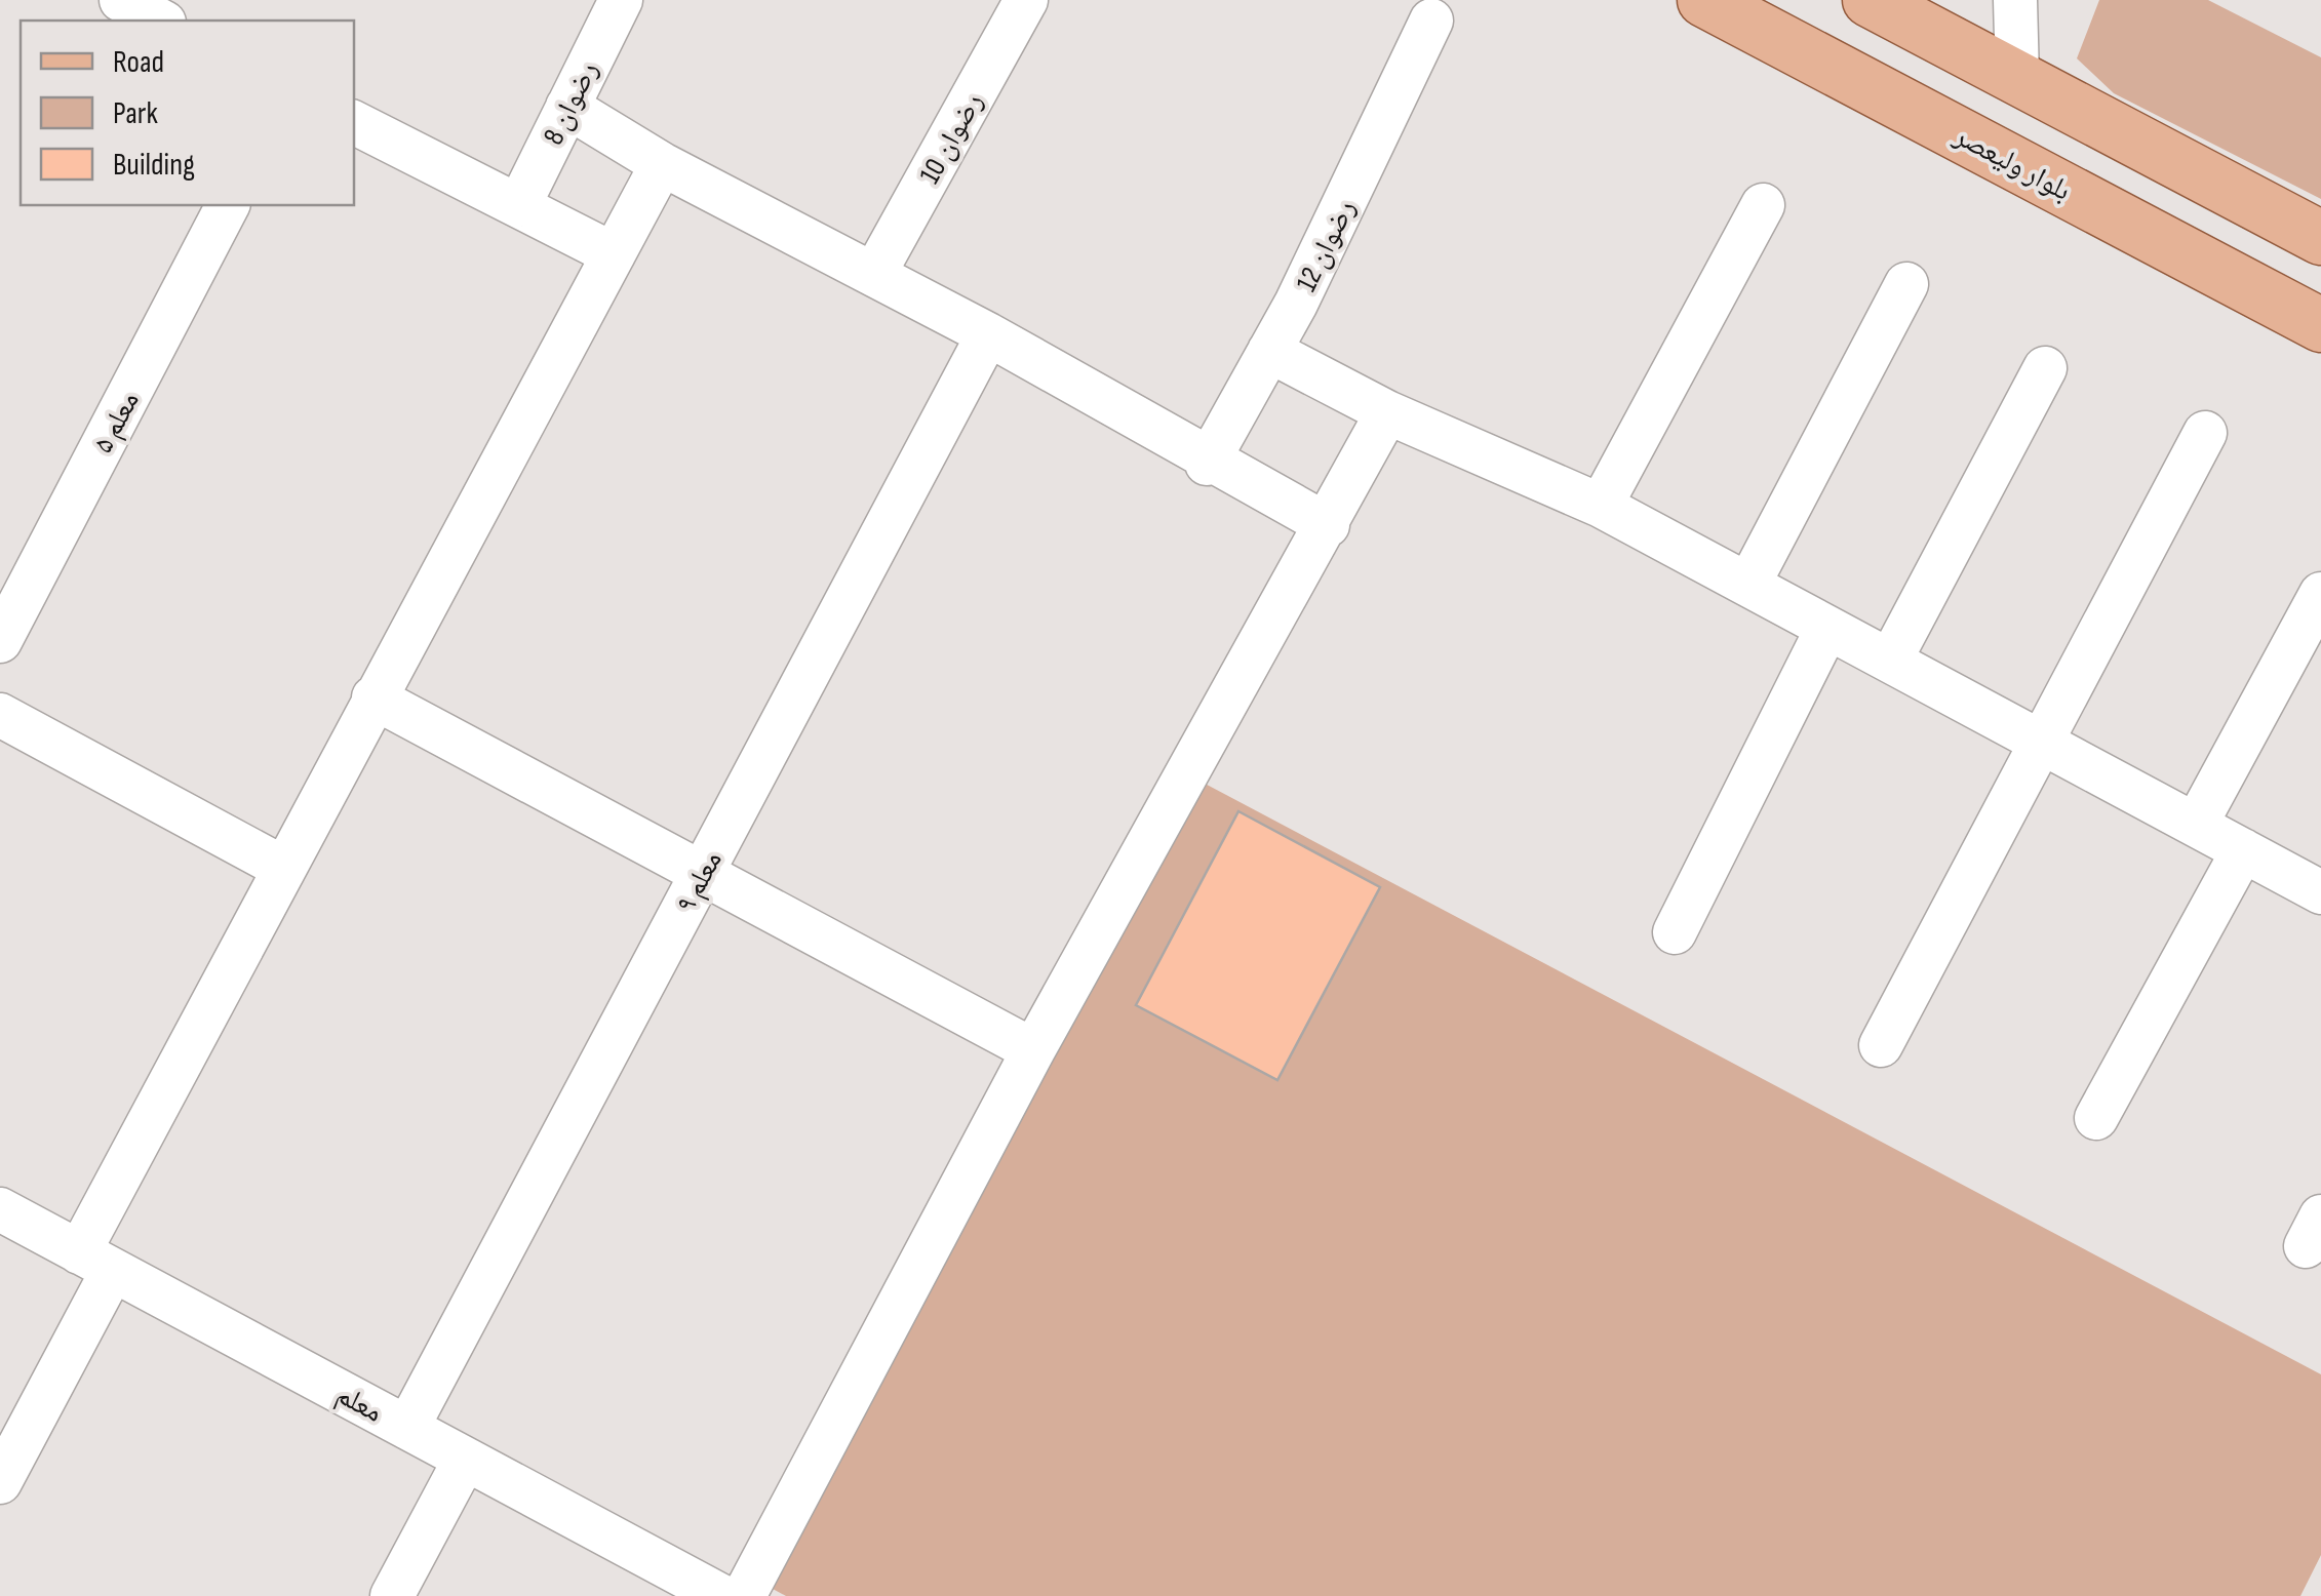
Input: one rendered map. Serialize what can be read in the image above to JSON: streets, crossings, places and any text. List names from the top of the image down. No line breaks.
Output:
{"streets":{"main road":["بلوار ولیعصر"],"street":["رضوان 8","رضوان 10","رضوان 12","معلم ۵","معلم ۹","معلم"]},"crossings":[["معلم ۹","معلم"]],"legend":["Road","Park","Building"]}
